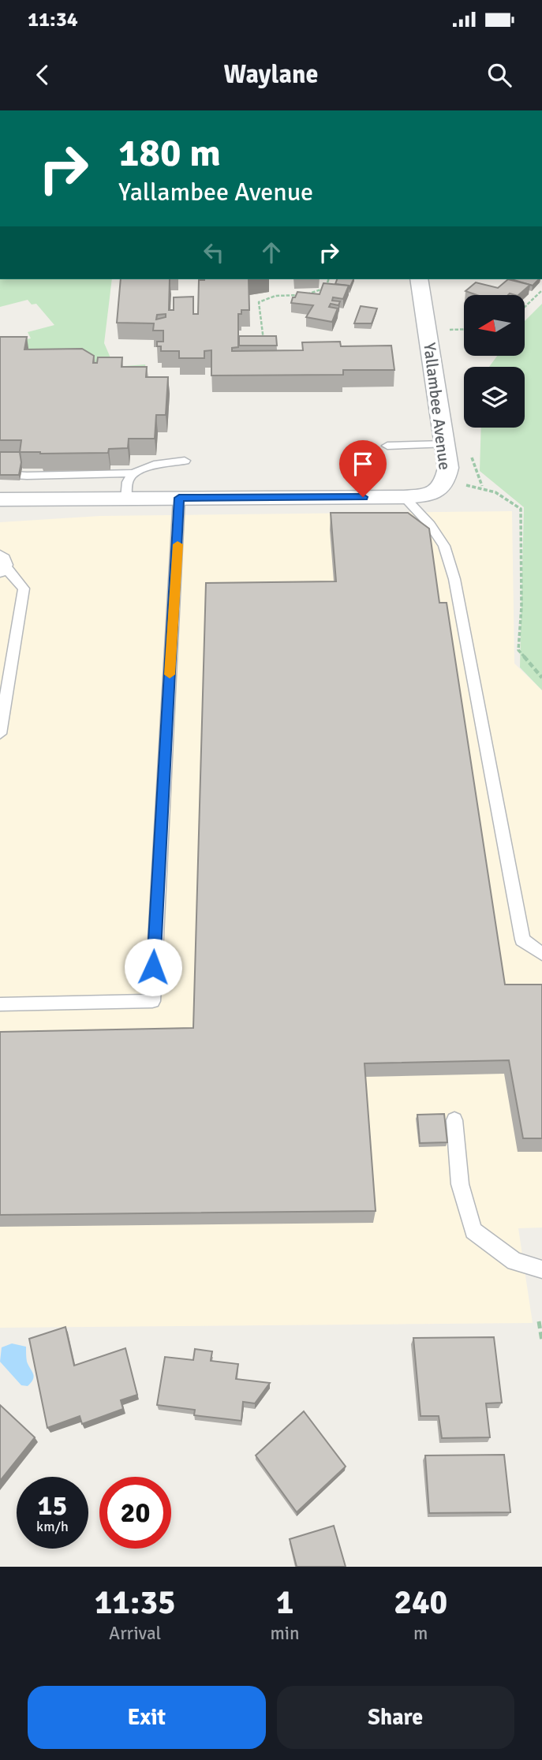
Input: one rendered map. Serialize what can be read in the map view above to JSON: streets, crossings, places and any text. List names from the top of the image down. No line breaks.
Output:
{"streets":{"street":["Yallambee Avenue"]},"north":"left","page":{"status":"11:34","header":"Waylane","turn":["180 m","Yallambee Avenue"],"speed":"15 km/h","limit":"20","eta":["11:35","Arrival","1","min","240","m"],"buttons":["Exit","Share"]}}
